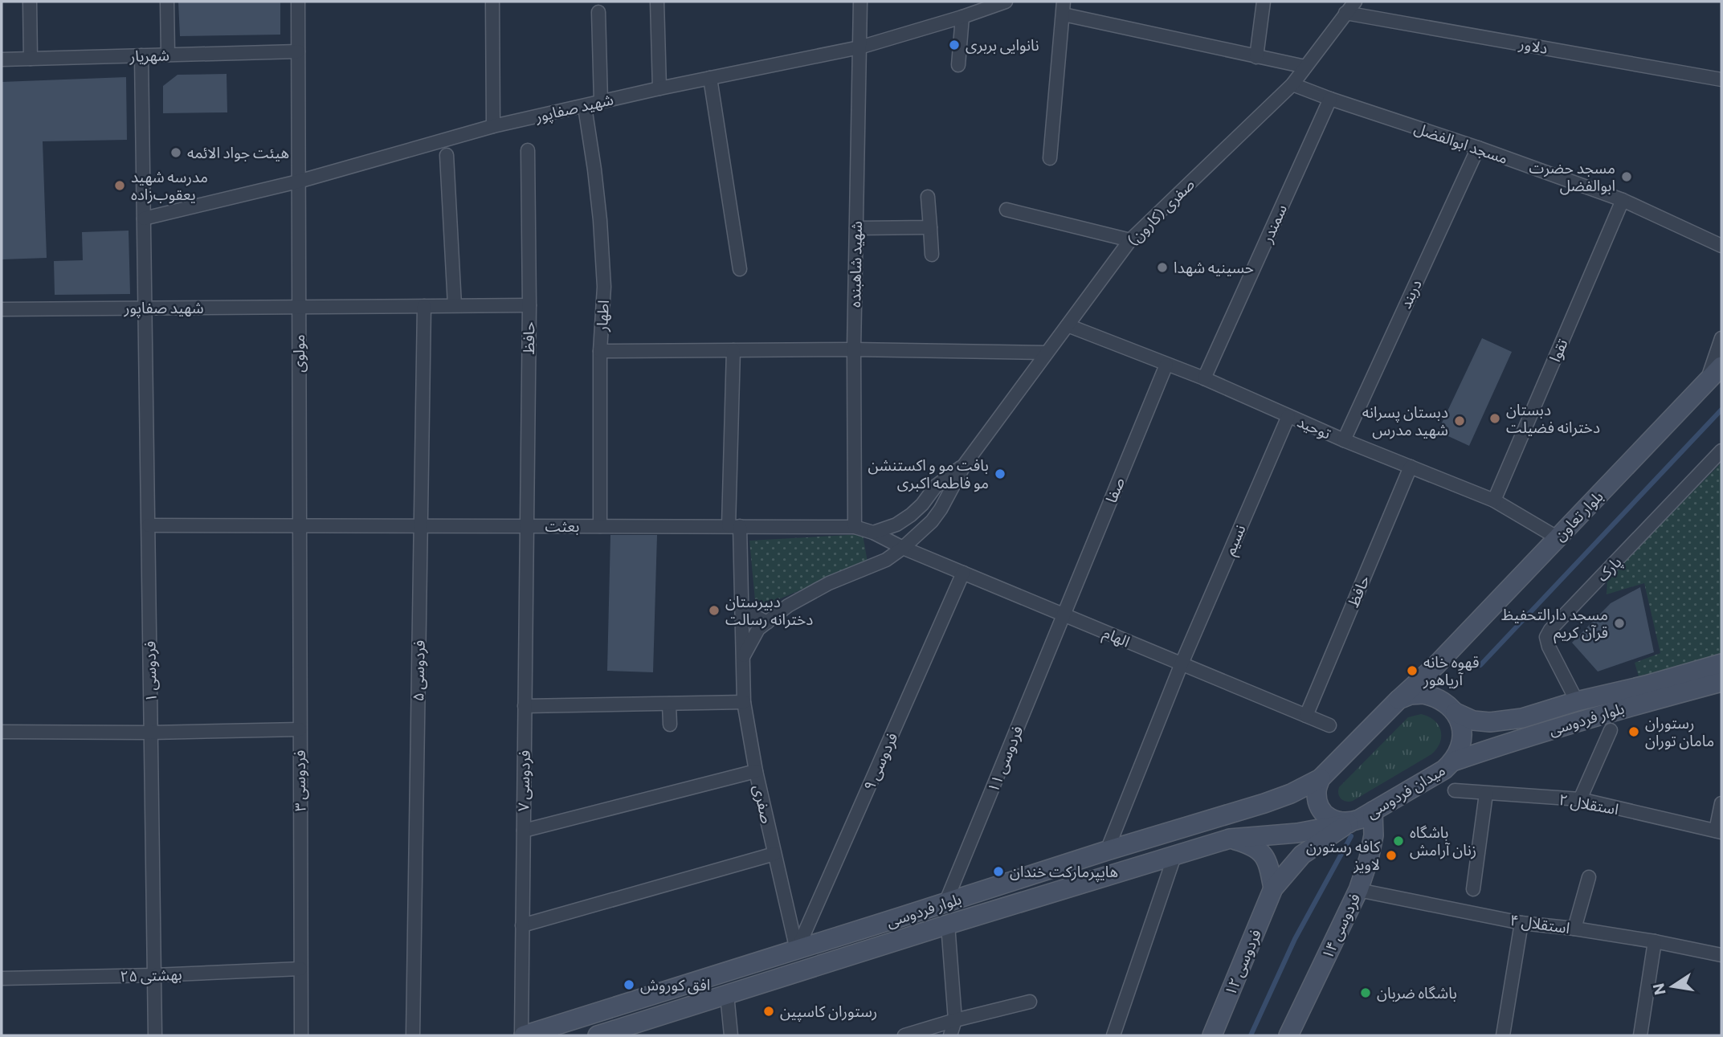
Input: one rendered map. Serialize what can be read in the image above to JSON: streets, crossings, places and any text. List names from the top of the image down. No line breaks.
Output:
{"streets":{"main road":["بلوار تعاون","بلوار فردوسی","میدان فردوسی","فردوسی ۱۴","فردوسی ۱۲"],"street":["دلاور","شهریار","شهید صفاپور","مسجد ابوالفضل","صفری (کارون)","سمندر","شهید شاهبنده","دربند","اطهار","حافظ","تقوا","مولوی","توحید","صفا","بعثت","نسیم","پارک","الهام","فردوسی ۵","فردوسی ۱","فردوسی ۱۱","فردوسی ۹","فردوسی ۳","فردوسی ۷","صفری","استقلال ۲","استقلال ۴","بهشتی ۲۵"]},"crossings":[["دلاور","صفری (کارون)"],["شهریار","مولوی"],["شهریار","فردوسی ۱"],["شهید صفاپور","شهید شاهبنده"],["شهید صفاپور","اطهار"],["شهید صفاپور","حافظ"],["شهید صفاپور","مولوی"],["شهید صفاپور","فردوسی ۵"],["شهید صفاپور","فردوسی ۱"],["مسجد ابوالفضل","صفری (کارون)"],["مسجد ابوالفضل","سمندر"],["مسجد ابوالفضل","دربند"],["مسجد ابوالفضل","تقوا"],["صفری (کارون)","توحید"],["سمندر","توحید"],["شهید شاهبنده","بعثت"],["دربند","توحید"],["اطهار","بعثت"],["حافظ","توحید"],["حافظ","بعثت"],["حافظ","الهام"],["حافظ","فردوسی ۷"],["تقوا","توحید"],["مولوی","بعثت"],["مولوی","فردوسی ۳"],["توحید","صفا"],["توحید","بلوار تعاون"],["توحید","نسیم"],["صفا","الهام"],["صفا","فردوسی ۱۱"],["بلوار تعاون","میدان فردوسی"],["بعثت","الهام"],["بعثت","فردوسی ۵"],["بعثت","فردوسی ۱"],["بعثت","فردوسی ۳"],["بعثت","فردوسی ۷"],["بعثت","صفری"],["نسیم","الهام"],["نسیم","بلوار فردوسی"],["پارک","بلوار فردوسی"],["الهام","فردوسی ۱۱"],["الهام","فردوسی ۹"],["فردوسی ۱","بهشتی ۲۵"],["بلوار فردوسی","فردوسی ۱۱"],["بلوار فردوسی","فردوسی ۹"],["بلوار فردوسی","فردوسی ۷"],["بلوار فردوسی","میدان فردوسی"],["بلوار فردوسی","صفری"],["بلوار فردوسی","فردوسی ۱۲"],["فردوسی ۹","صفری"],["فردوسی ۳","بهشتی ۲۵"],["میدان فردوسی","فردوسی ۱۴"],["میدان فردوسی","فردوسی ۱۲"],["استقلال ۴","فردوسی ۱۴"]],"places":["نانوایی بربری","هیئت جواد الائمه","مسجد حضرت ابوالفضل","مدرسه شهید یعقوب‌زاده","حسینیه شهدا","دبستان دخترانه فضیلت","دبستان پسرانه شهید مدرس","بافت مو و اکستنشن مو فاطمه اکبری","دبیرستان دخترانه رسالت","مسجد دارالتحفیظ قرآن کریم","قهوه خانه آریاهور","رستوران مامان توران","باشگاه زنان آرامش","کافه رستورن لاویز","هایپرمارکت خندان","افق کوروش","باشگاه ضربان","رستوران کاسپین"],"north":"left"}
